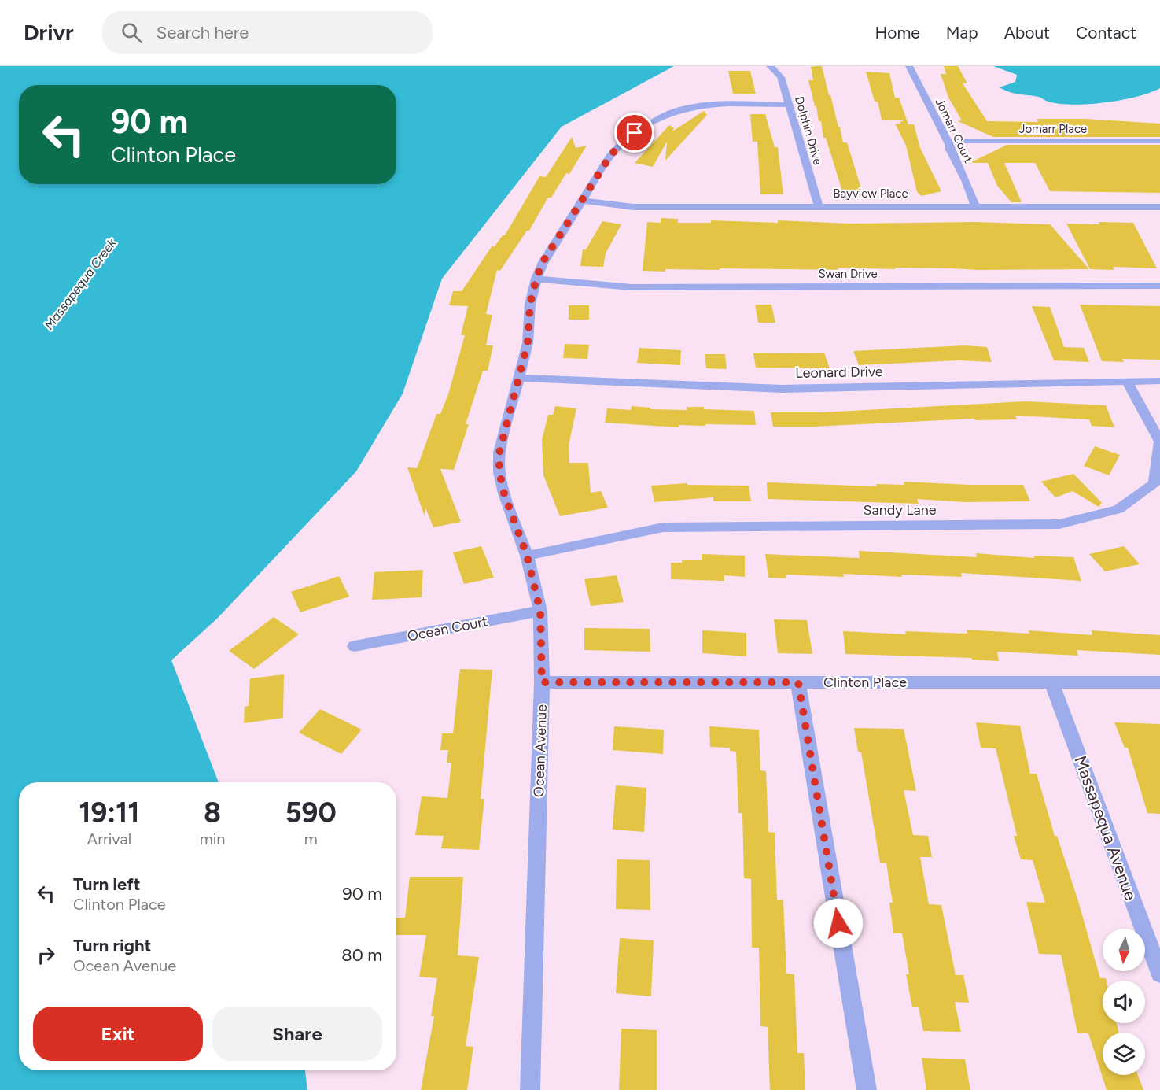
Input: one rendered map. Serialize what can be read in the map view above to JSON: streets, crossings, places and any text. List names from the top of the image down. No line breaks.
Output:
{"streets":{"street":["Jomarr Place","Dolphin Drive","Jomarr Court","Bayview Place","Swan Drive","Leonard Drive","Sandy Lane","Ocean Court","Clinton Place","Ocean Avenue","Massapequa Avenue"]},"crossings":[["Jomarr Place","Jomarr Court"],["Dolphin Drive","Bayview Place"],["Dolphin Drive","Ocean Avenue"],["Jomarr Court","Bayview Place"],["Bayview Place","Ocean Avenue"],["Swan Drive","Ocean Avenue"],["Leonard Drive","Sandy Lane"],["Leonard Drive","Ocean Avenue"],["Sandy Lane","Ocean Avenue"],["Ocean Court","Ocean Avenue"],["Clinton Place","Ocean Avenue"],["Clinton Place","Massapequa Avenue"]],"water":["Massapequa Creek"],"north":"bottom","page":{"header":"Drivr","search":"Search here","nav":["Home","Map","About","Contact"],"turn":["90 m","Clinton Place"],"eta":["19:11","Arrival","8","min","590","m"],"list":[{"name":"Turn left","note":"Clinton Place","value":"90 m"},{"name":"Turn right","note":"Ocean Avenue","value":"80 m"}],"buttons":["Exit","Share"]}}
